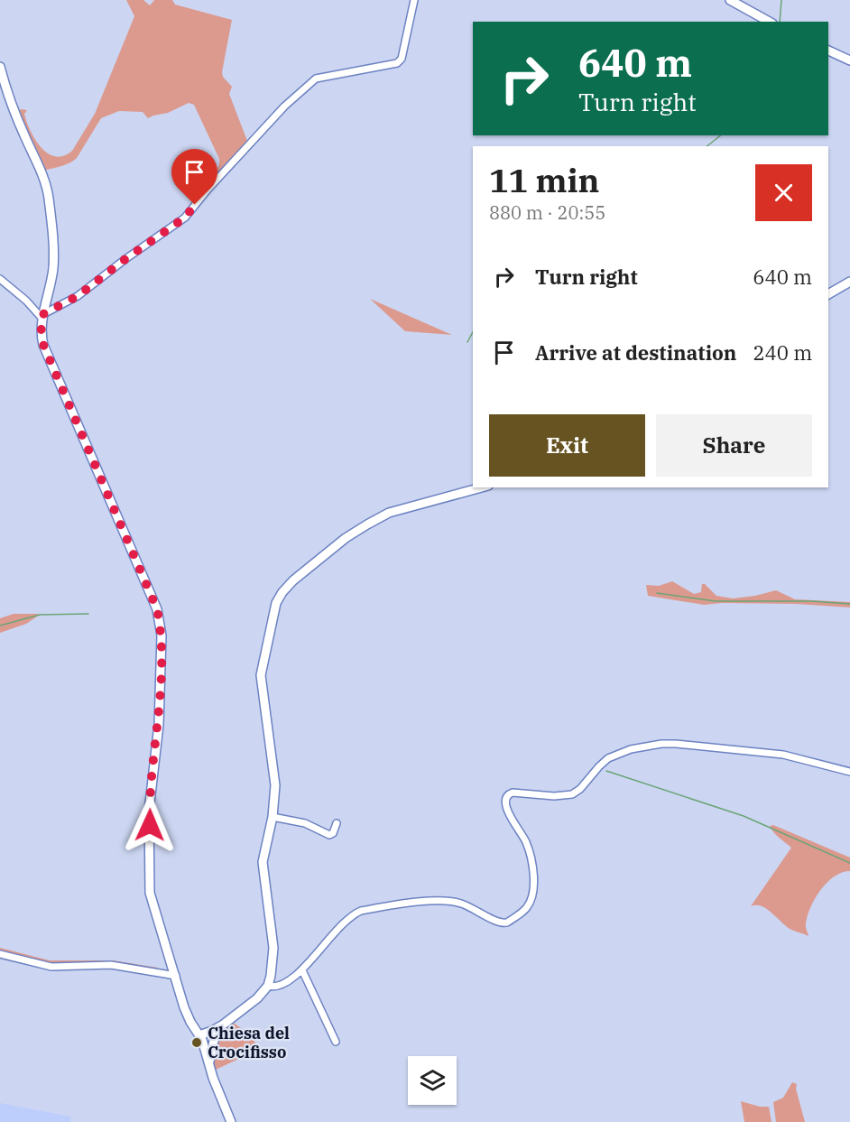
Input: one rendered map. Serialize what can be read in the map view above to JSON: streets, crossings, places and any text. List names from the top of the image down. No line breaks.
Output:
{"places":["Chiesa del Crocifisso"],"page":{"turn":["640 m","Turn right"],"heading":["11 min","880 m · 20:55"],"list":[{"name":"Turn right","value":"640 m"},{"name":"Arrive at destination","value":"240 m"}],"buttons":["Exit","Share"]}}
